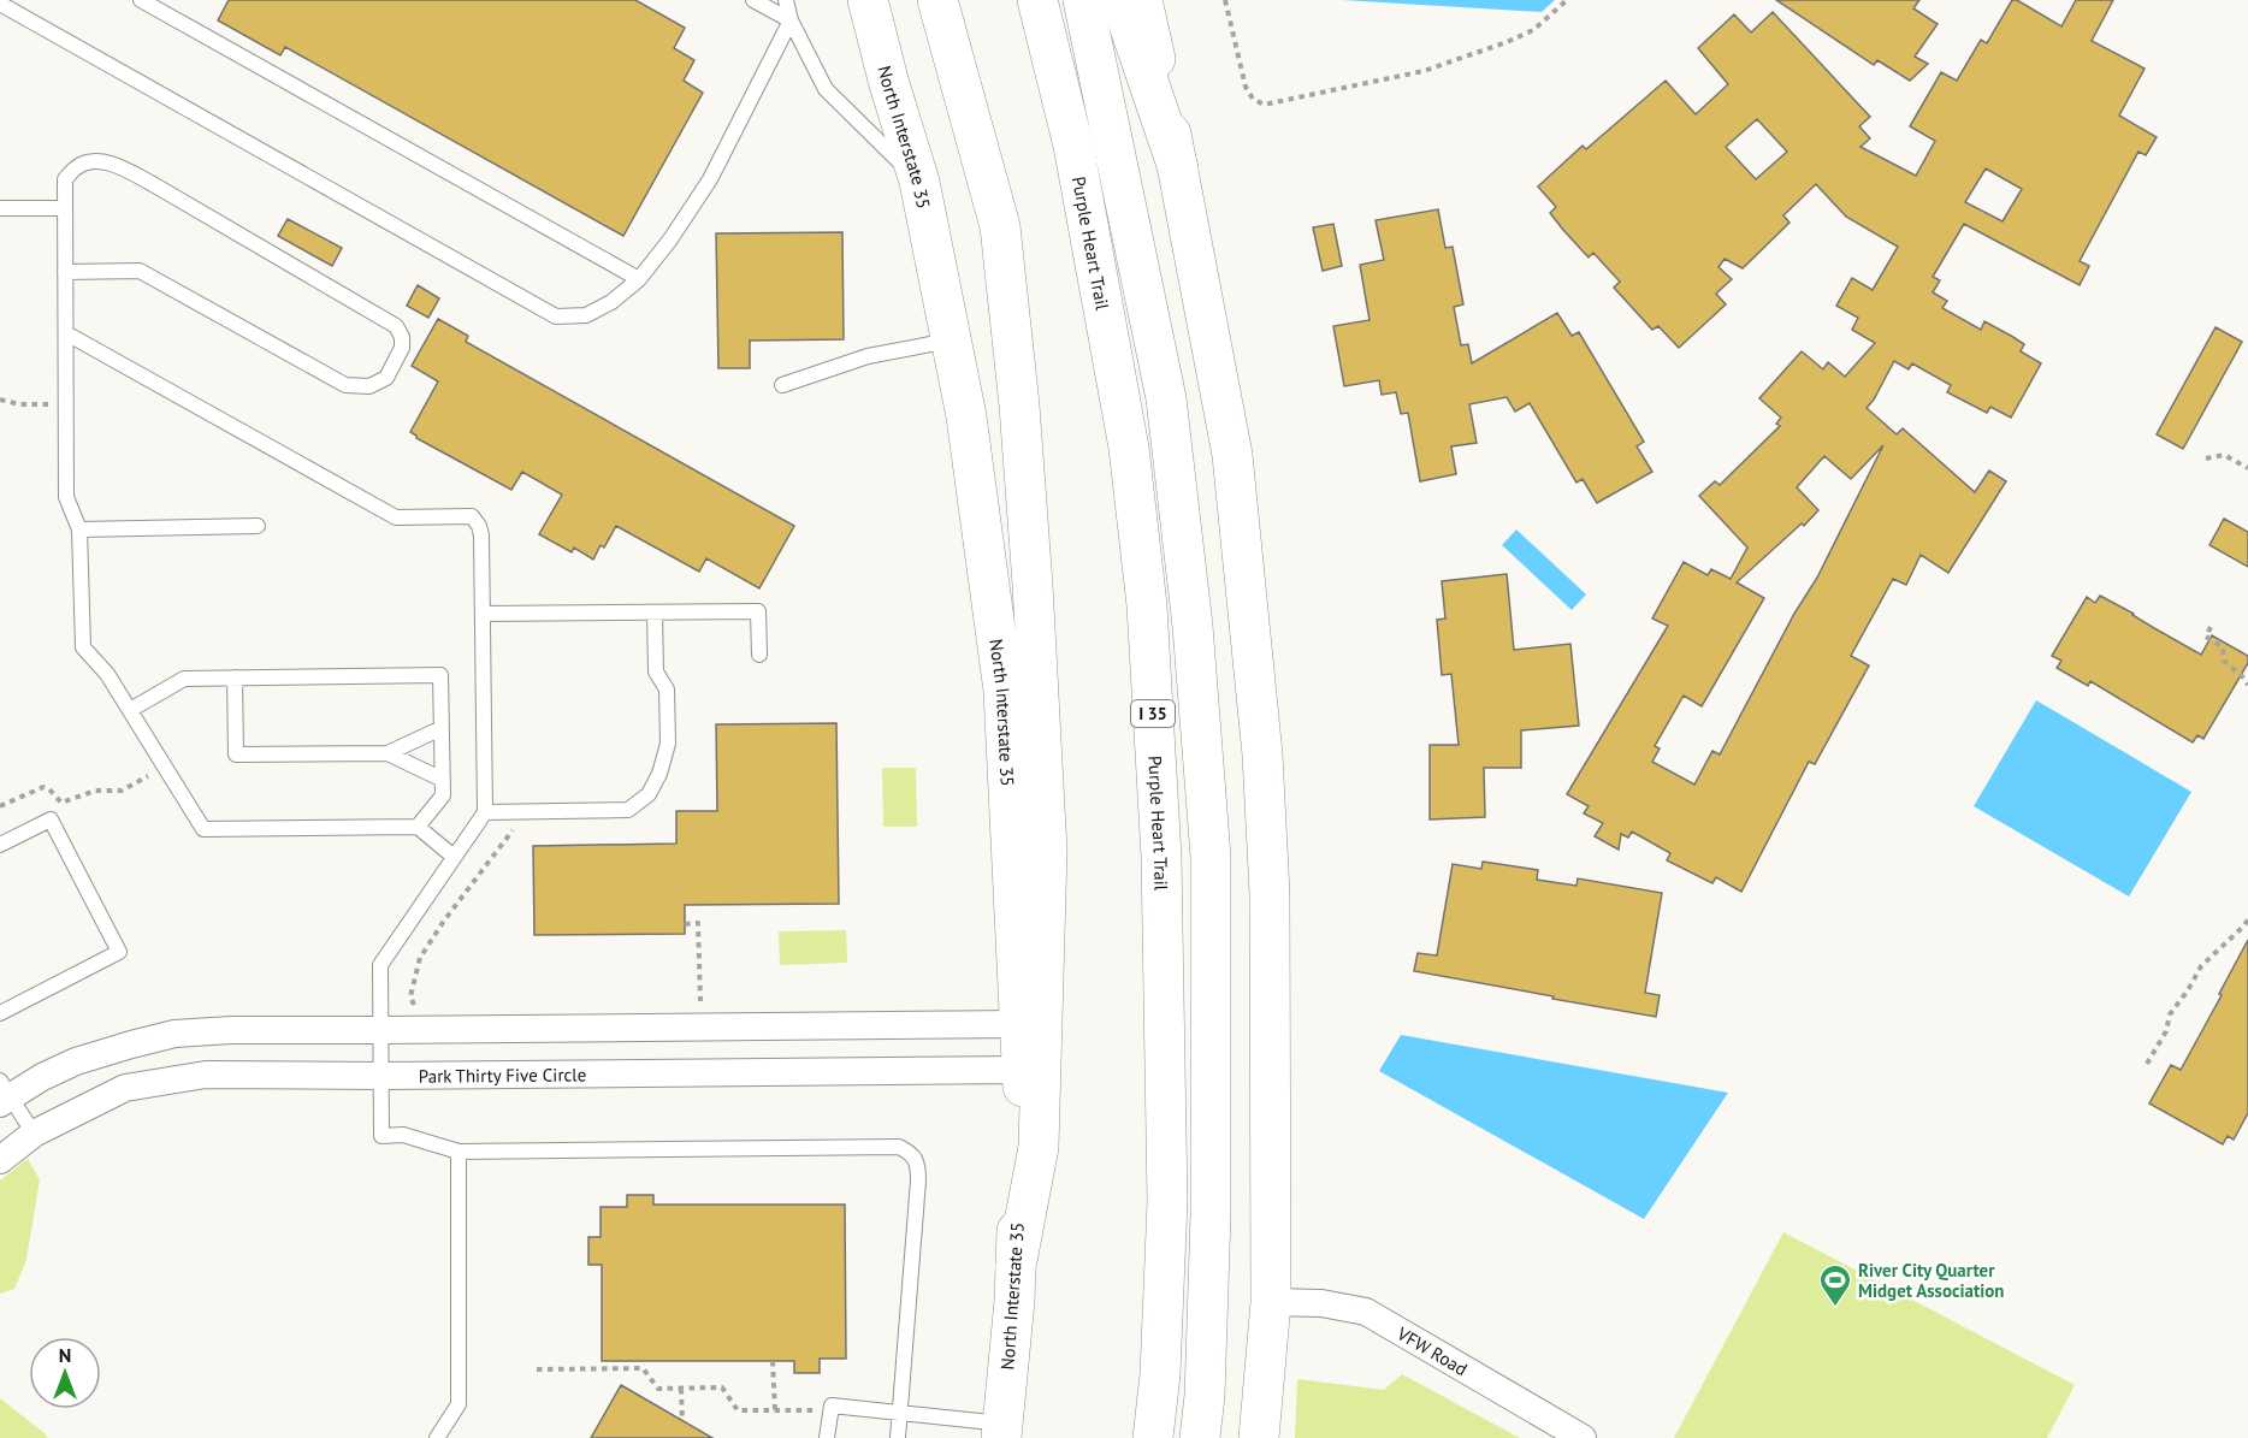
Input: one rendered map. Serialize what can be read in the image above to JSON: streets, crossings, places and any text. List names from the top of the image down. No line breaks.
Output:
{"streets":{"main road":["North Interstate 35","Purple Heart Trail","I 35"],"street":["Park Thirty Five Circle","VFW Road"]},"crossings":[["North Interstate 35","Park Thirty Five Circle"]],"places":{"sports":["River City Quarter Midget Association"]},"north":"top"}
